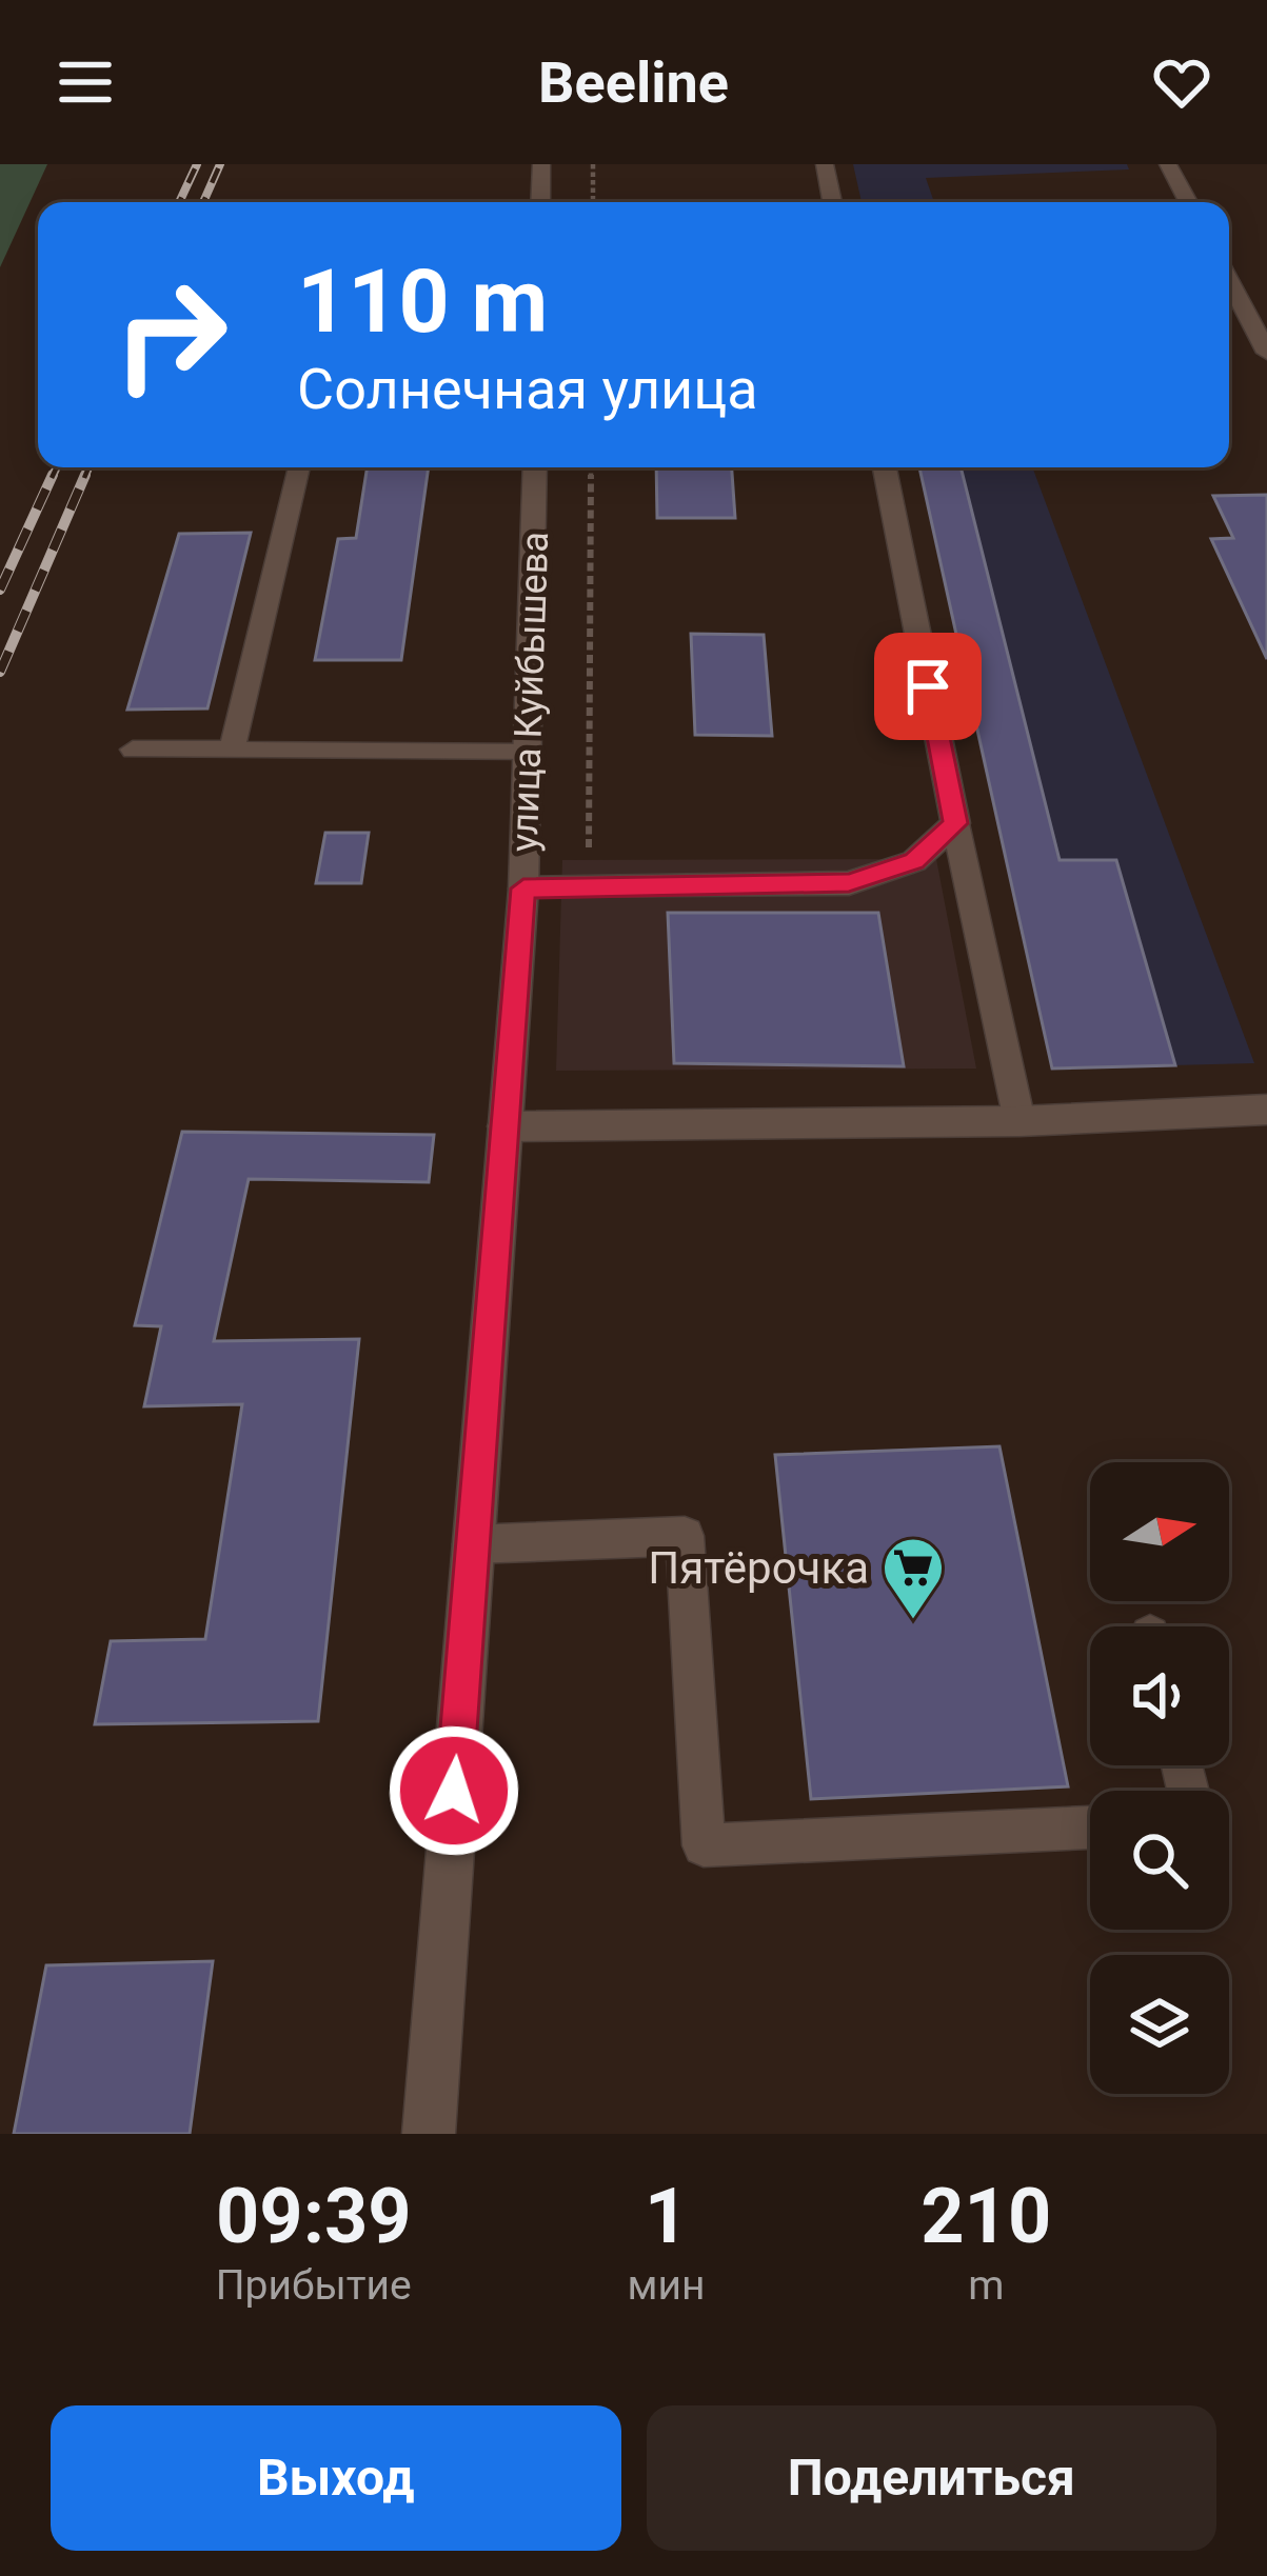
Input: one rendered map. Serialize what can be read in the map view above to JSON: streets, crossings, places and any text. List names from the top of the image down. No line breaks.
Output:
{"streets":{"street":["улица Куйбышева"]},"places":{"supermarket":["Пятёрочка"]},"north":"right","page":{"header":"Beeline","turn":["110 m","Солнечная улица"],"eta":["09:39","Прибытие","1","мин","210","m"],"buttons":["Выход","Поделиться"]}}
